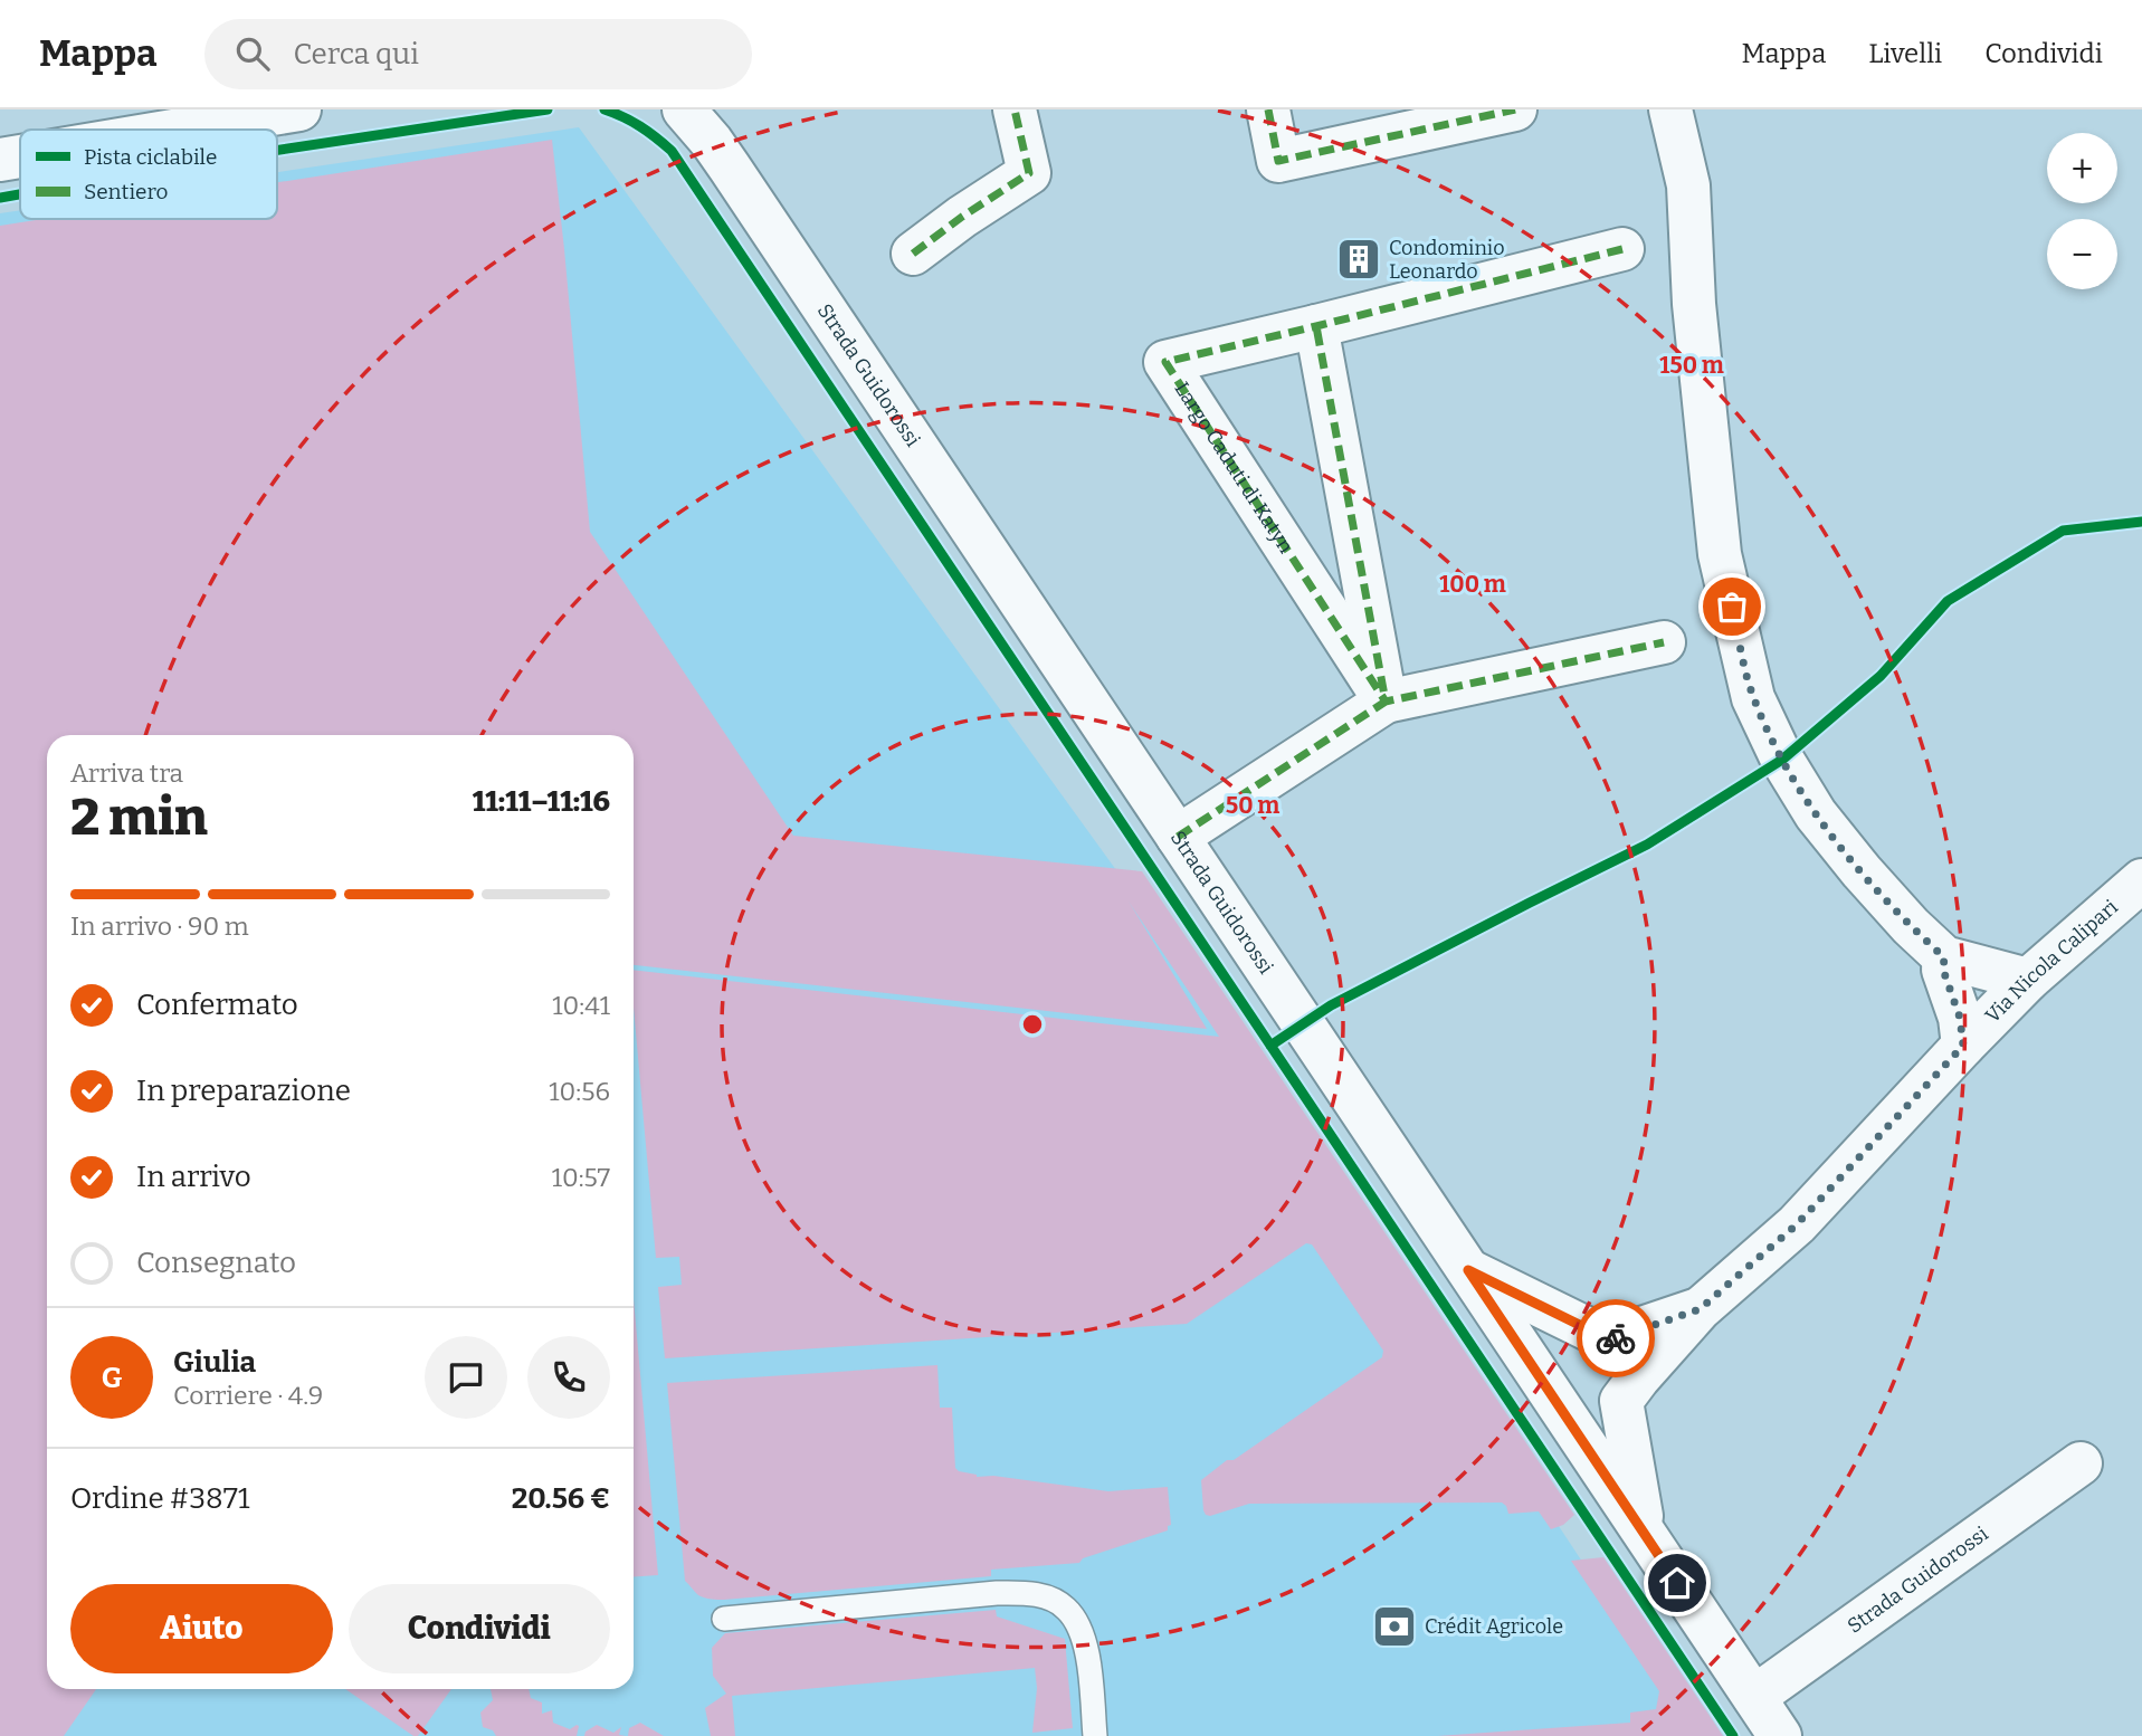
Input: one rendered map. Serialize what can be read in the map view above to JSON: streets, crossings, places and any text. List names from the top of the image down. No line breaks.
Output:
{"streets":{"street":["Strada Guidorossi","Largo Caduti di Katyn","Via Nicola Calipari"]},"crossings":[["Strada Guidorossi","Via Nicola Calipari"]],"places":{"building":["Condominio Leonardo"],"bank":["Crédit Agricole"]},"legend":["Pista ciclabile","Sentiero"],"page":{"header":"Mappa","search":"Cerca qui","nav":["Mappa","Livelli","Condividi"],"map_buttons":["+","−"],"heading":["2 min","Arriva tra","11:11–11:16"],"panel":["Giulia","Corriere · 4.9","Ordine #3871","20.56 €"],"bar":"In arrivo · 90 m","list":[["Confermato","10:41"],["In preparazione","10:56"],["In arrivo","10:57"],"Consegnato"],"round":"G","buttons":["Aiuto","Condividi"]},"rings":["150 m","100 m","50 m"]}
